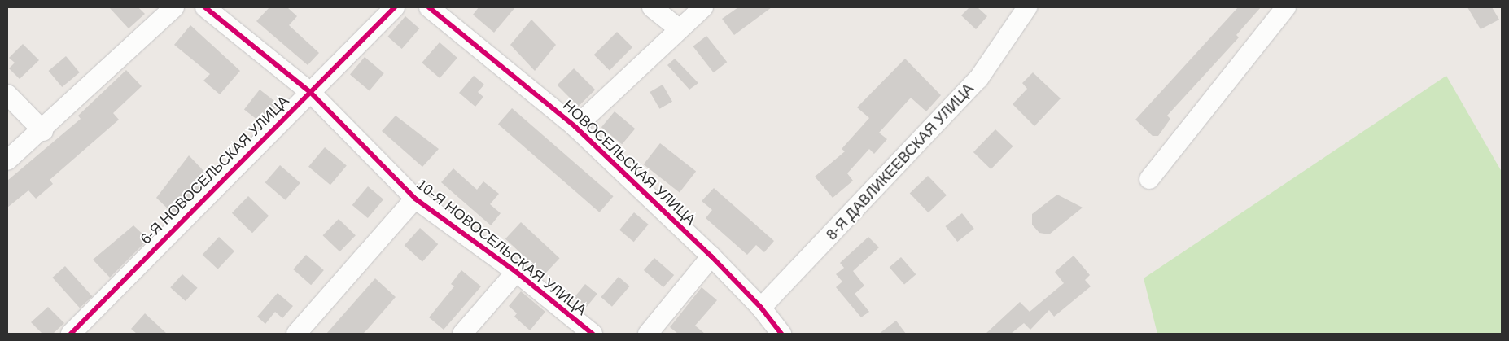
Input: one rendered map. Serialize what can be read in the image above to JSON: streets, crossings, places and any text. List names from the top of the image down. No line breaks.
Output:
{"streets":{"street":["8-Я ДАВЛИКЕЕВСКАЯ УЛИЦА","НОВОСЕЛЬСКАЯ УЛИЦА","6-Я НОВОСЕЛЬСКАЯ УЛИЦА","10-Я НОВОСЕЛЬСКАЯ УЛИЦА"]},"crossings":[["8-Я ДАВЛИКЕЕВСКАЯ УЛИЦА","НОВОСЕЛЬСКАЯ УЛИЦА"],["6-Я НОВОСЕЛЬСКАЯ УЛИЦА","10-Я НОВОСЕЛЬСКАЯ УЛИЦА"]]}
